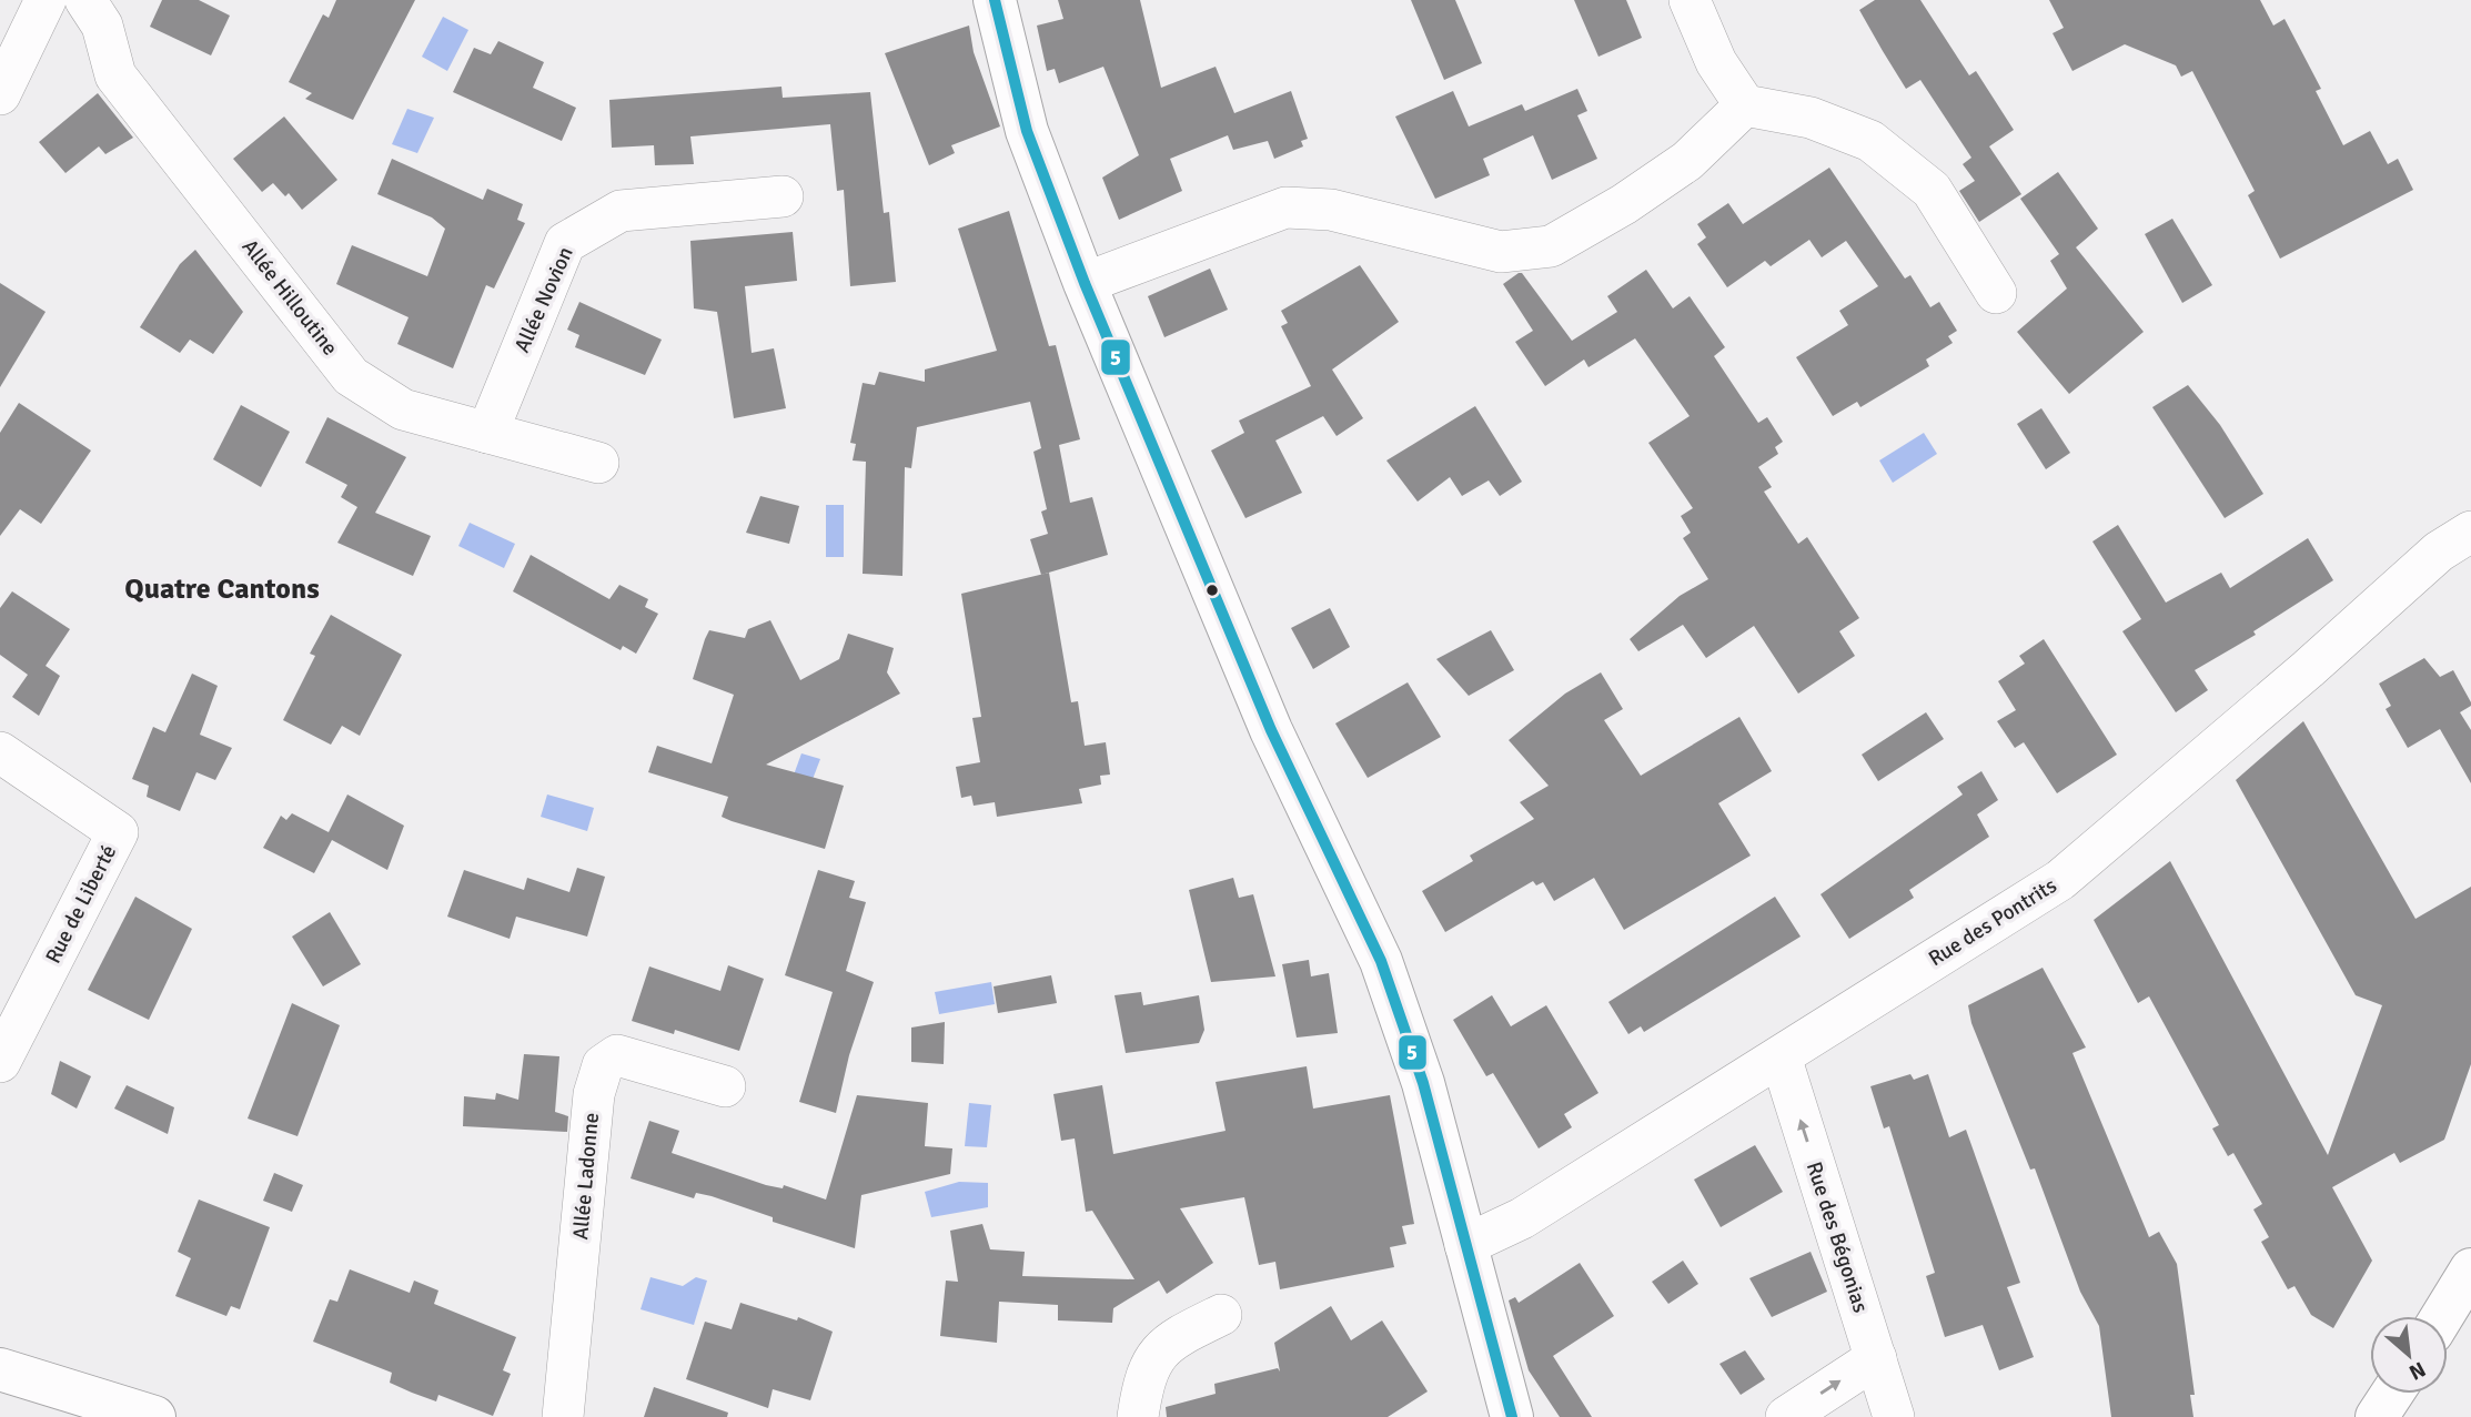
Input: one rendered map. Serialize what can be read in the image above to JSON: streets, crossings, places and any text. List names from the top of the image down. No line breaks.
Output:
{"streets":{"street":["Allée Hilloutine","Allée Novion","Rue de Liberté","Rue des Pontrits","Allée Ladonne","Rue des Bégonias"]},"crossings":[["Allée Hilloutine","Allée Novion"],["Rue des Pontrits","Rue des Bégonias"]],"one_way":["Rue des Bégonias"],"districts":["Quatre Cantons"],"lines":["transit line 5"],"north":"bottom right"}
